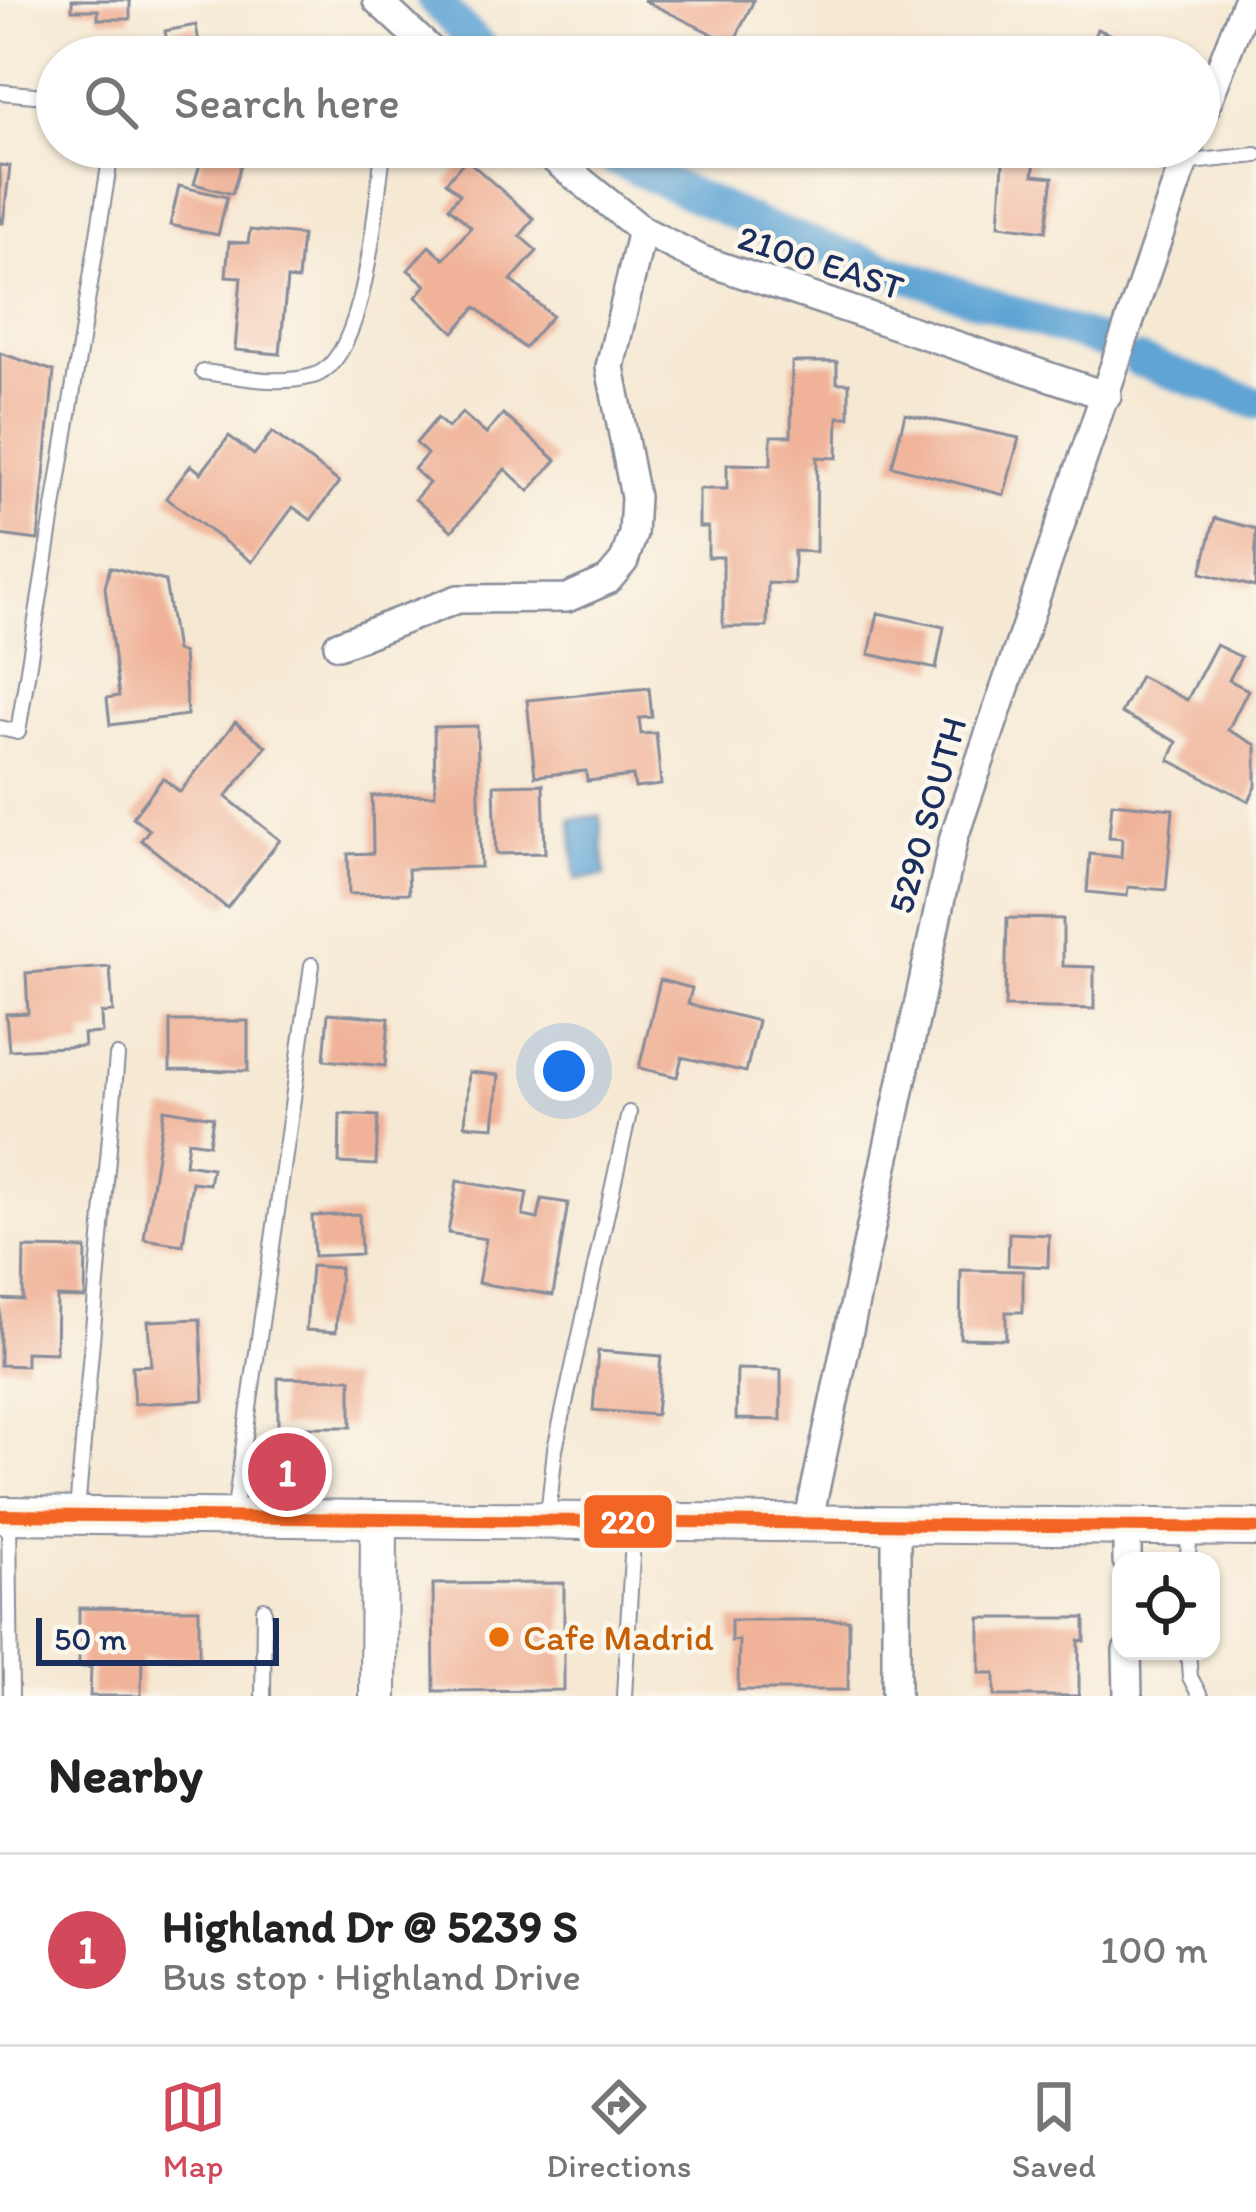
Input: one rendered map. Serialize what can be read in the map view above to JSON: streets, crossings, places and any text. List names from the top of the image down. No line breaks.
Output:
{"streets":{"street":["2100 EAST","5290 SOUTH"]},"crossings":[["2100 EAST","5290 SOUTH"]],"places":["Cafe Madrid"],"lines":["transit line 220"],"scale_bar":"50 m","page":{"search":"Search here","pins":"1","scale":"50 m","heading":"Nearby","list":[{"mark":"1","name":"Highland Dr @ 5239 S","note":"Bus stop · Highland Drive","value":"100 m"}],"nav":["Map","Directions","Saved"]}}
